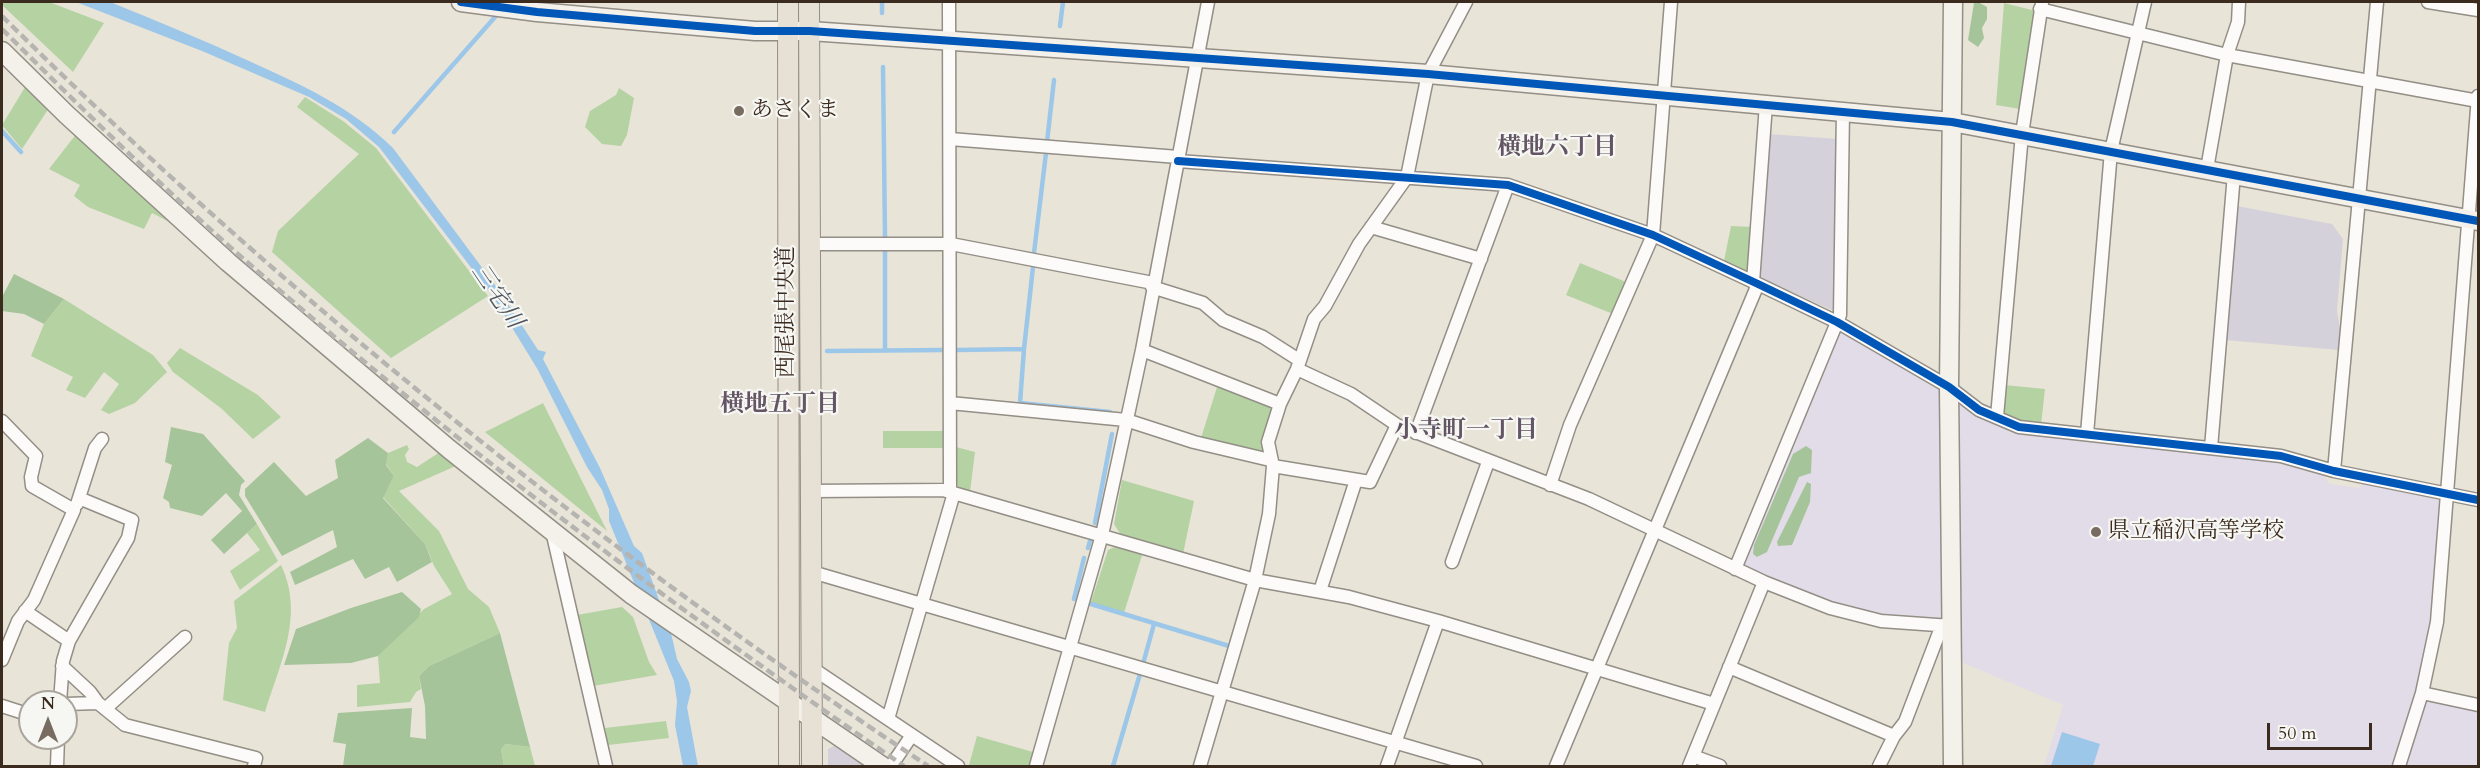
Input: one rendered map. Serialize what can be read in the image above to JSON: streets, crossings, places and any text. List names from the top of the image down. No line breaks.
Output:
{"streets":{"main road":["西尾張中央道"]},"districts":["横地六丁目","横地五丁目","小寺町一丁目"],"water":["三宅川"],"places":["あさくま","県立稲沢高等学校"],"scale_bar":"50 m","north":"top"}
